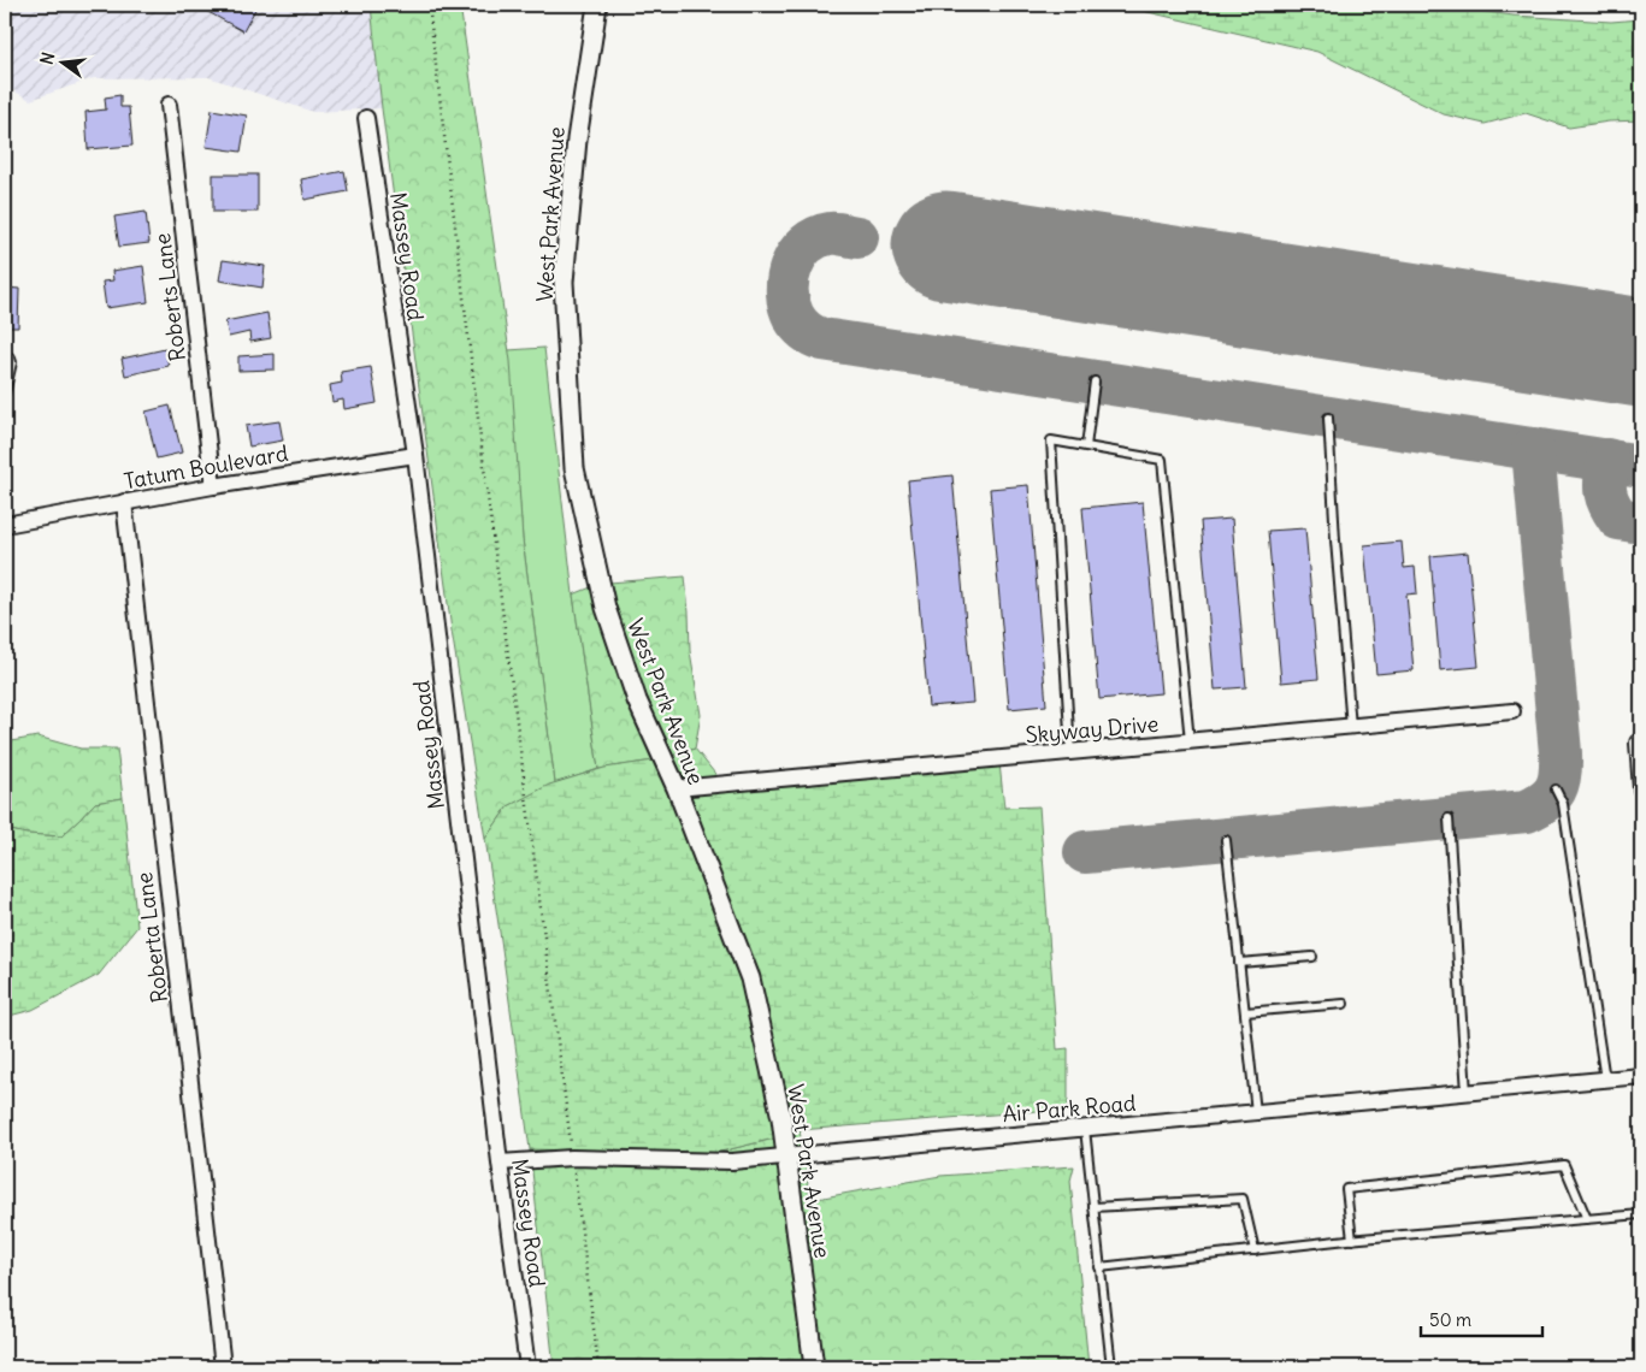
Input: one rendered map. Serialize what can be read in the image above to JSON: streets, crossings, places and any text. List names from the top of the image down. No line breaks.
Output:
{"streets":{"street":["West Park Avenue","Massey Road","Roberts Lane","Tatum Boulevard","Skyway Drive","Roberta Lane","Air Park Road"]},"crossings":[["West Park Avenue","Skyway Drive"],["West Park Avenue","Air Park Road"],["Massey Road","Tatum Boulevard"],["Massey Road","Air Park Road"],["Roberts Lane","Tatum Boulevard"],["Tatum Boulevard","Roberta Lane"]],"scale_bar":"50 m","north":"left"}
